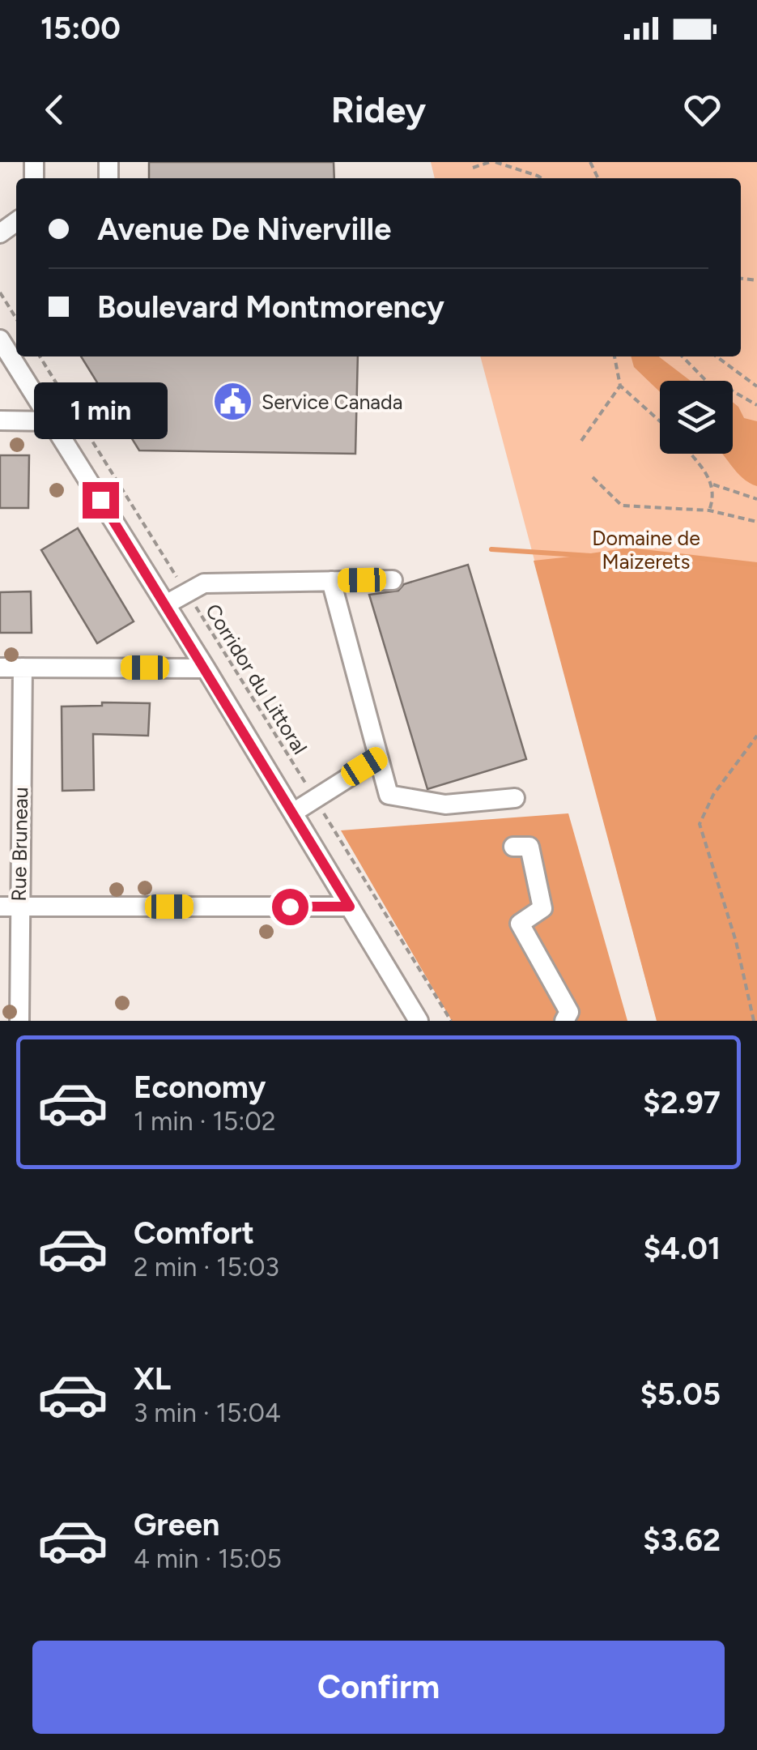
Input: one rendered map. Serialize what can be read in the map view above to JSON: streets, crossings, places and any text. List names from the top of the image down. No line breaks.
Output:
{"streets":{"street":["Rue Bruneau"],"path":["Corridor du Littoral"]},"parks":["Domaine de Maizerets"],"places":{"public building":["Service Canada"]},"page":{"status":"15:00","header":"Ridey","banner":["Avenue De Niverville","Boulevard Montmorency"],"bubble":"1 min","list":[{"name":"Economy","note":"1 min · 15:02","value":"$2.97"},{"name":"Comfort","note":"2 min · 15:03","value":"$4.01"},{"name":"XL","note":"3 min · 15:04","value":"$5.05"},{"name":"Green","note":"4 min · 15:05","value":"$3.62"}],"buttons":"Confirm"}}
